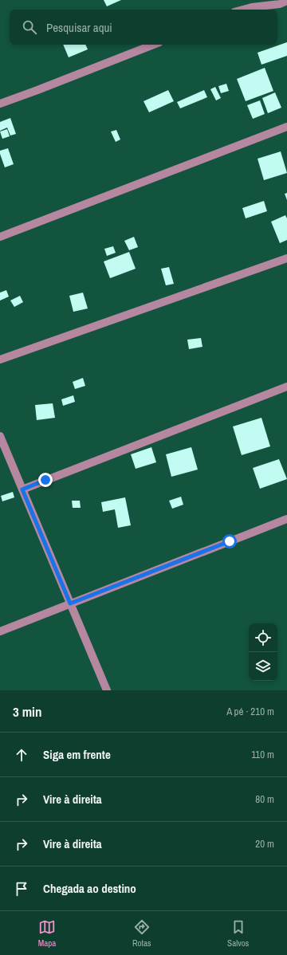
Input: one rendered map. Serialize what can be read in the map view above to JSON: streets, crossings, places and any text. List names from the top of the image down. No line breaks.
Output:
{"page":{"search":"Pesquisar aqui","heading":["3 min","A pé · 210 m"],"list":[["Siga em frente","110 m"],["Vire à direita","80 m"],["Vire à direita","20 m"],"Chegada ao destino"],"nav":["Mapa","Rotas","Salvos"]}}
